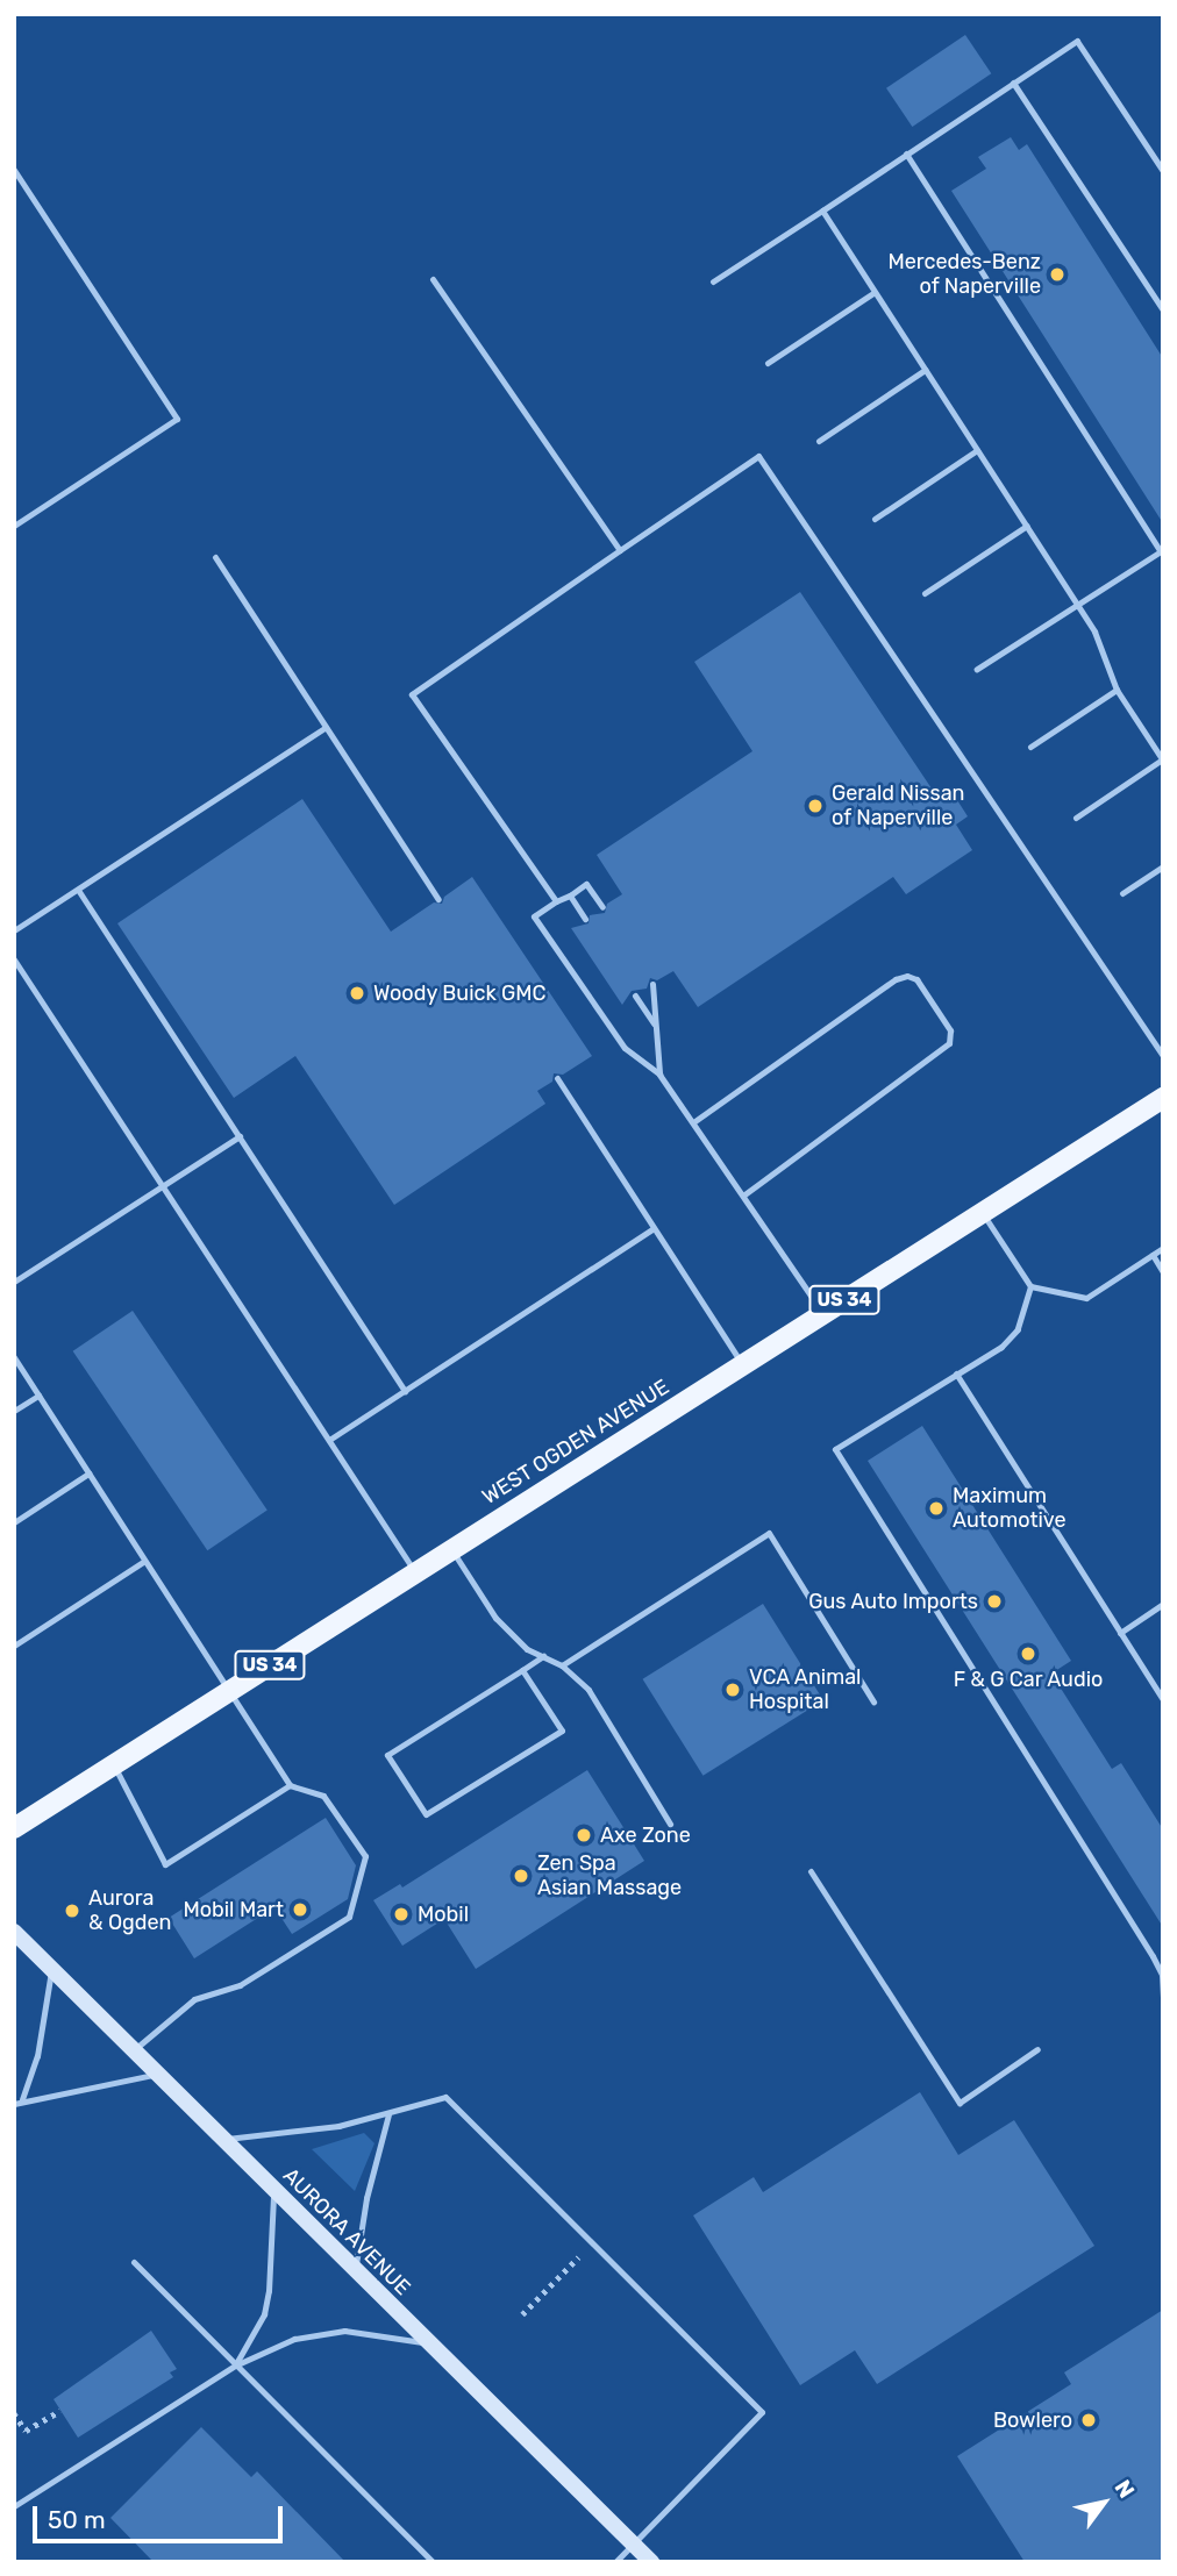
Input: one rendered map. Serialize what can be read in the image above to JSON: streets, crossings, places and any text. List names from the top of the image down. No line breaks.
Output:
{"streets":{"main road":["US 34","WEST OGDEN AVENUE","AURORA AVENUE"]},"places":["Mercedes-Benz of Naperville","Gerald Nissan of Naperville","Woody Buick GMC","Maximum Automotive","Gus Auto Imports","F & G Car Audio","VCA Animal Hospital","Axe Zone","Zen Spa Asian Massage","Mobil Mart","Aurora & Ogden","Mobil","Bowlero"],"scale_bar":"50 m","north":"top right"}
